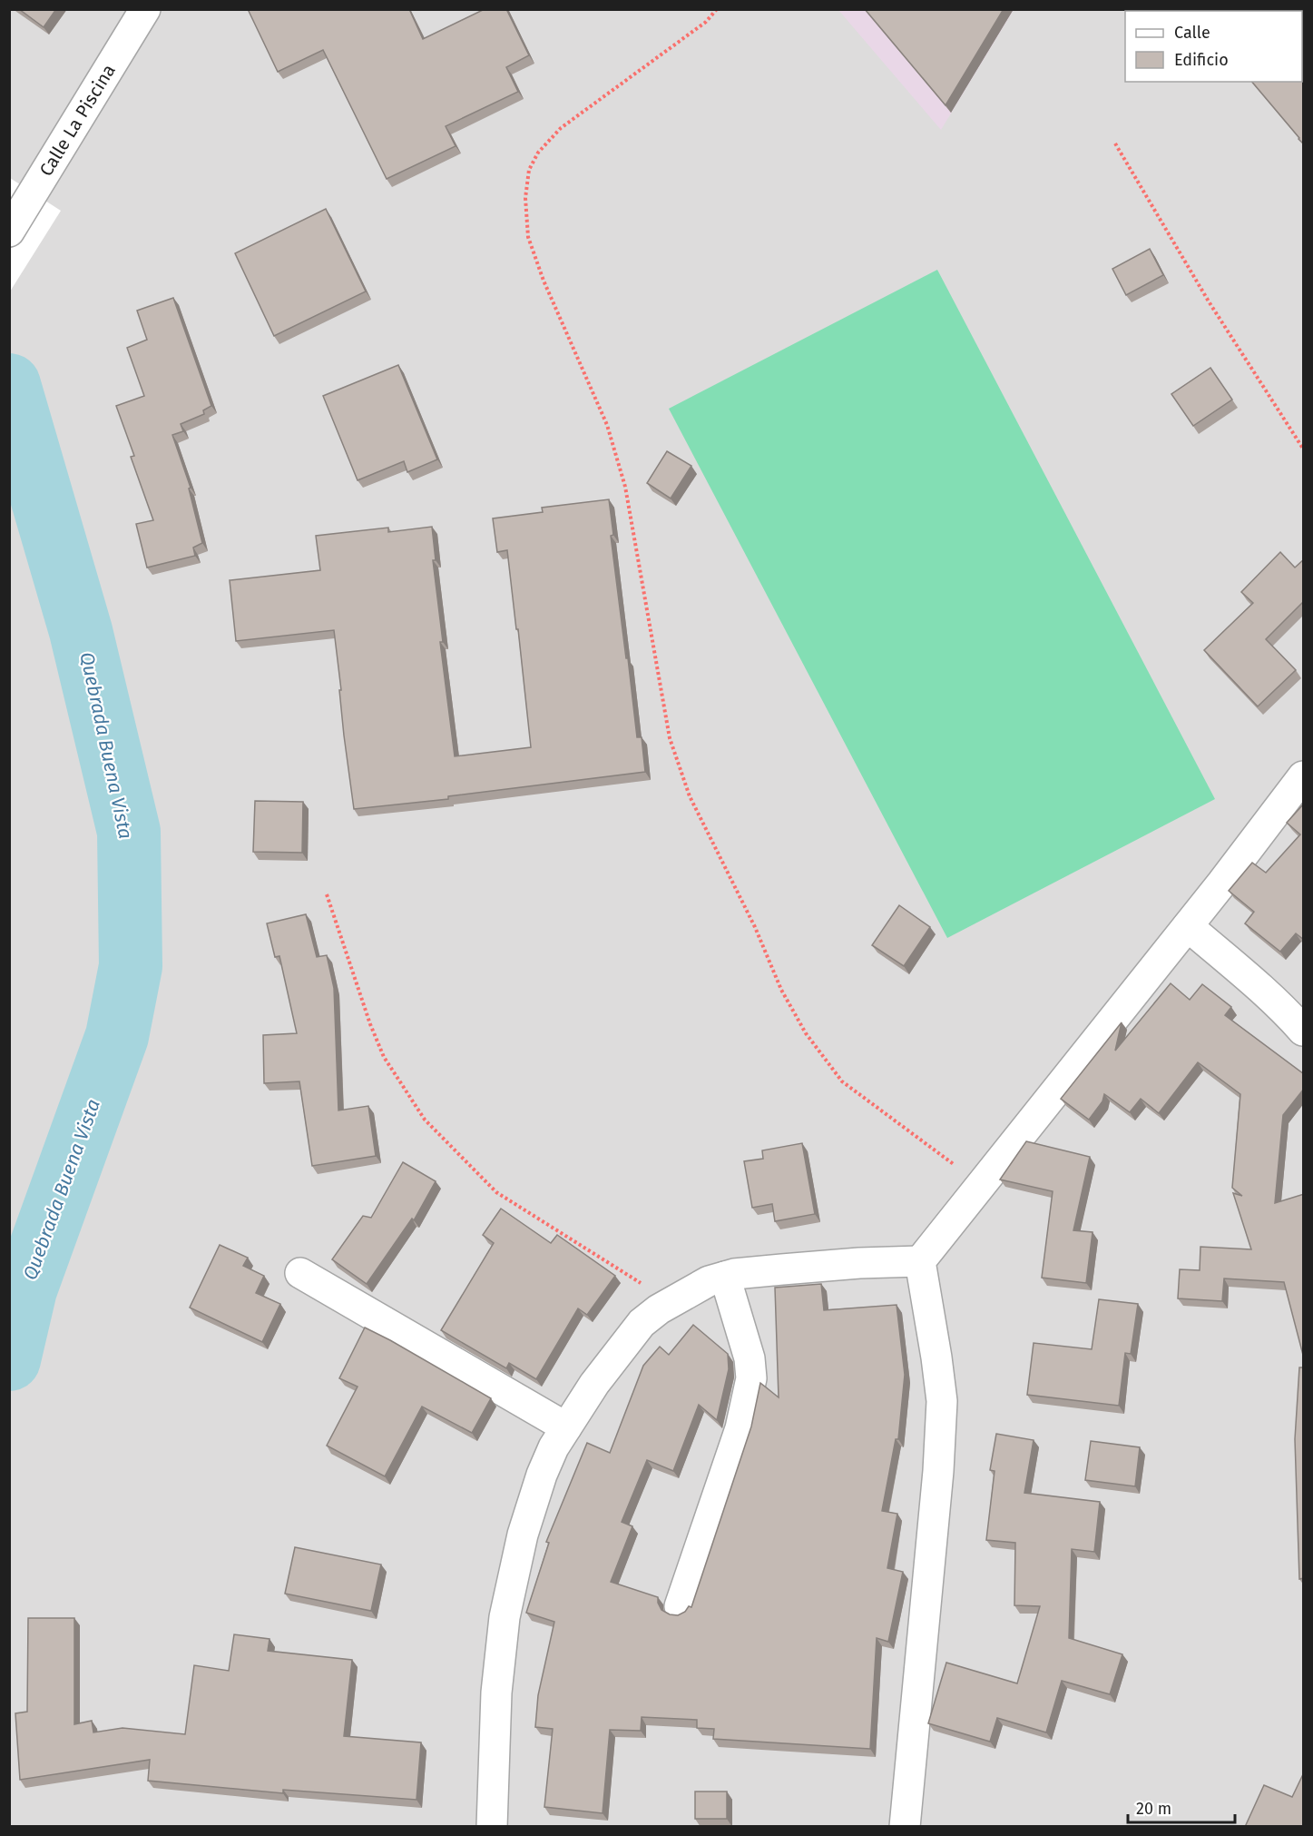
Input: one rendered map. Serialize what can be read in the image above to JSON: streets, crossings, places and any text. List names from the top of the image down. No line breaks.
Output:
{"streets":{"street":["Calle La Piscina"]},"water":["Quebrada Buena Vista"],"legend":["Calle","Edificio"],"scale_bar":"20 m"}
